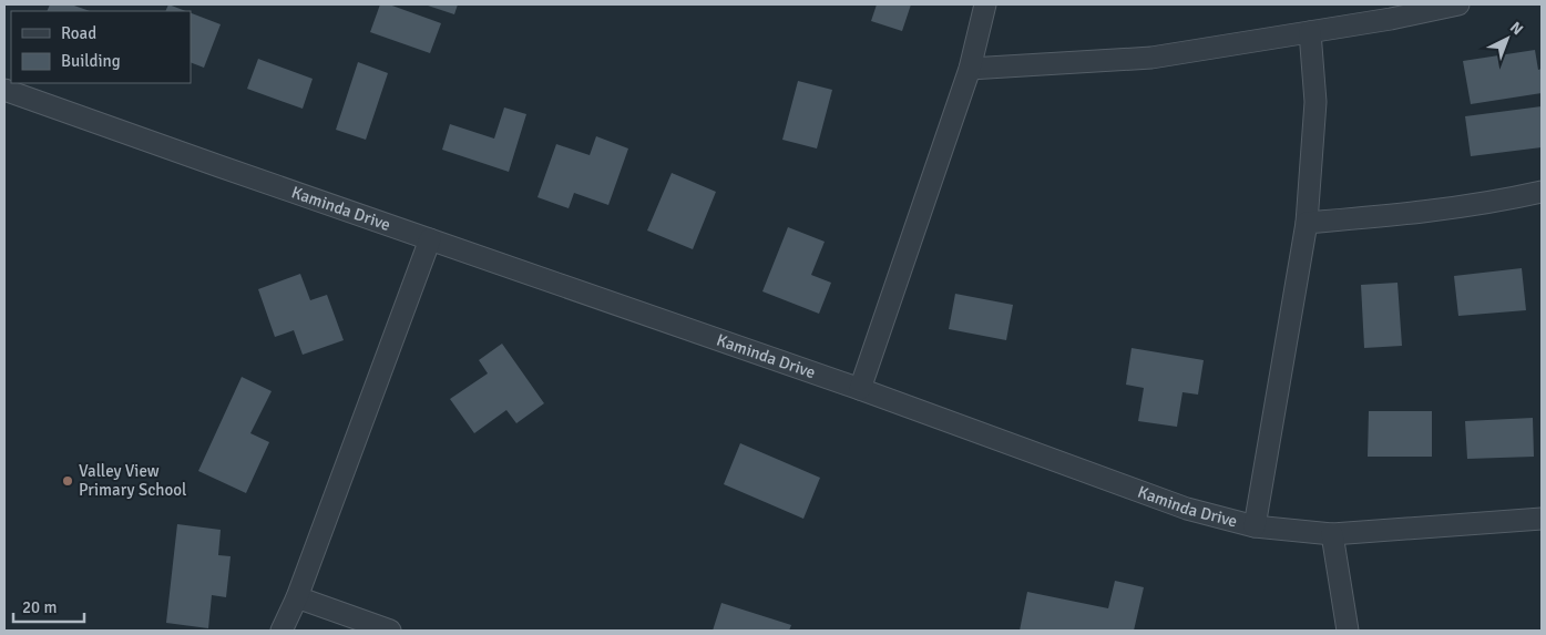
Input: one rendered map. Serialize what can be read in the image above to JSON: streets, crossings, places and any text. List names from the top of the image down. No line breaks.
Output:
{"streets":{"street":["Kaminda Drive"]},"places":["Valley View Primary School"],"legend":["Road","Building"],"scale_bar":"20 m","north":"top right"}
